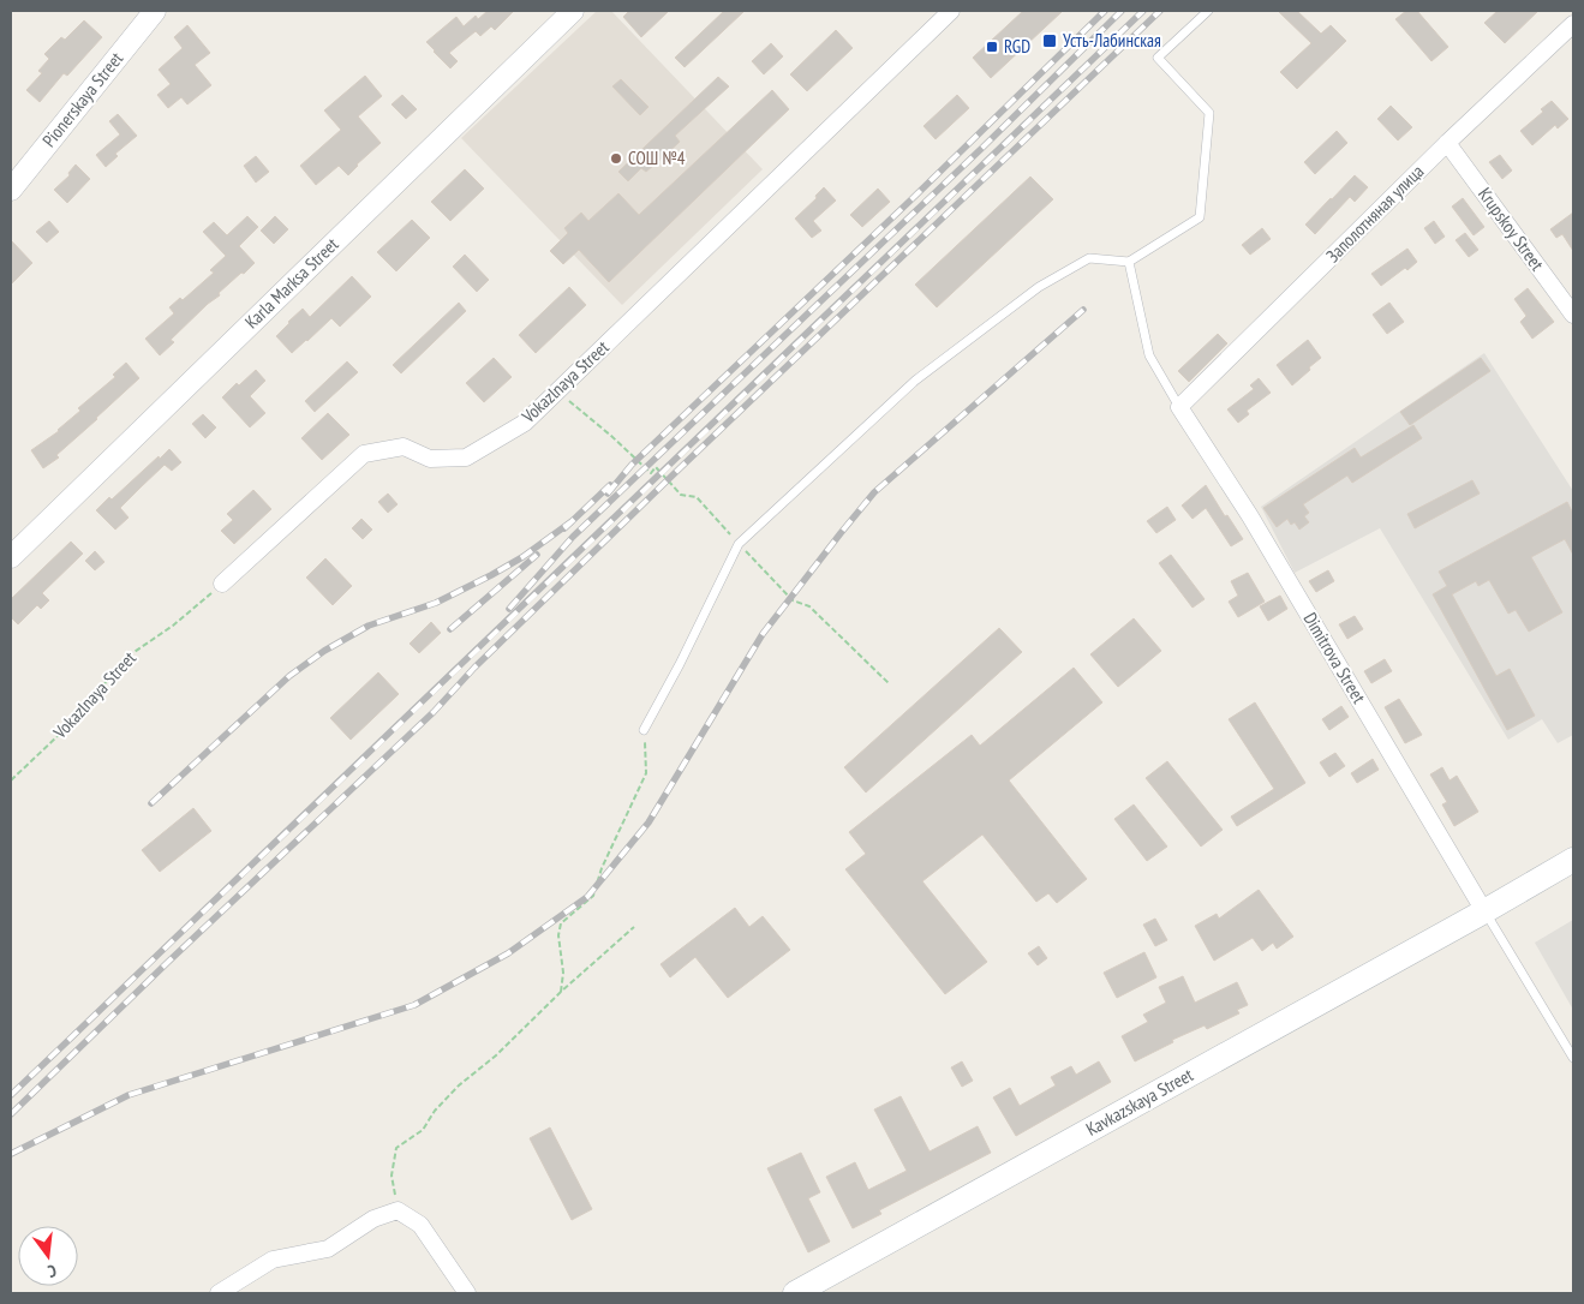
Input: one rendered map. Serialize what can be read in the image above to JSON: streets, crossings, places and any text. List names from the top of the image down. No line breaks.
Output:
{"streets":{"main road":["Kavkazskaya Street"],"street":["Pionerskaya Street","Заполотняная улица","Krupskoy Street","Karla Marksa Street","Vokazlnaya Street","Dimitrova Street"]},"crossings":[["Заполотняная улица","Krupskoy Street"],["Заполотняная улица","Dimitrova Street"],["Dimitrova Street","Kavkazskaya Street"]],"places":{"transit":["Усть-Лабинская","RGD"],"other":["СОШ №4"]},"north":"bottom"}
